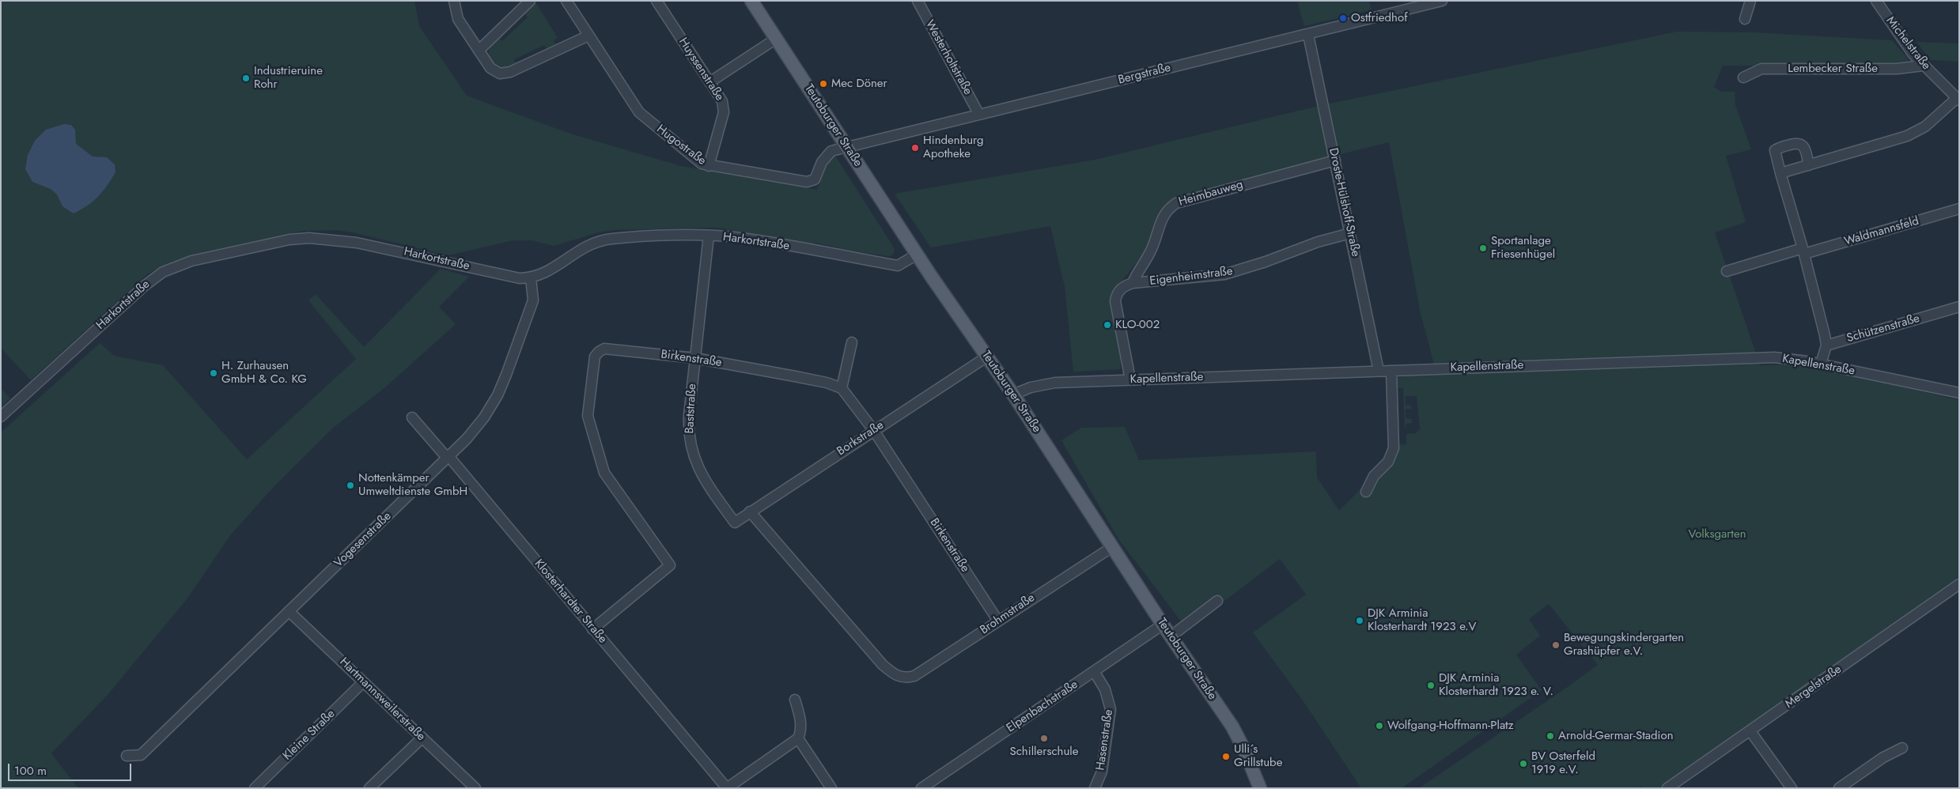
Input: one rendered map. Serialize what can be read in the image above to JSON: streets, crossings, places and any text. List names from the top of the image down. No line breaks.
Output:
{"streets":{"main road":["Teutoburger Straße"],"street":["Michelstraße","Westerholtstraße","Lembecker Straße","Huyssenstraße","Bergstraße","Hugostraße","Heimbauweg","Droste-Hülshoff-Straße","Waldmannsfeld","Harkortstraße","Eigenheimstraße","Schützenstraße","Birkenstraße","Kapellenstraße","Baststraße","Borkstraße","Vogesenstraße","Klosterhardter Straße","Brohmstraße","Mergelstraße","Hartmannsweilerstraße","Elpenbachstraße","Kleine Straße","Hasenstraße"]},"crossings":[["Michelstraße","Lembecker Straße"],["Westerholtstraße","Bergstraße"],["Huyssenstraße","Hugostraße"],["Bergstraße","Teutoburger Straße"],["Bergstraße","Hugostraße"],["Bergstraße","Droste-Hülshoff-Straße"],["Teutoburger Straße","Hugostraße"],["Teutoburger Straße","Harkortstraße"],["Teutoburger Straße","Kapellenstraße"],["Teutoburger Straße","Borkstraße"],["Teutoburger Straße","Brohmstraße"],["Teutoburger Straße","Elpenbachstraße"],["Heimbauweg","Droste-Hülshoff-Straße"],["Heimbauweg","Eigenheimstraße"],["Droste-Hülshoff-Straße","Eigenheimstraße"],["Droste-Hülshoff-Straße","Kapellenstraße"],["Harkortstraße","Baststraße"],["Harkortstraße","Vogesenstraße"],["Eigenheimstraße","Kapellenstraße"],["Birkenstraße","Baststraße"],["Birkenstraße","Borkstraße"],["Birkenstraße","Klosterhardter Straße"],["Birkenstraße","Brohmstraße"],["Baststraße","Borkstraße"],["Borkstraße","Brohmstraße"],["Vogesenstraße","Klosterhardter Straße"],["Vogesenstraße","Hartmannsweilerstraße"],["Hartmannsweilerstraße","Kleine Straße"],["Elpenbachstraße","Hasenstraße"]],"parks":["Volksgarten"],"places":["Ostfriedhof","Industrieruine Rohr","Mec Döner","Hindenburg Apotheke","Sportanlage Friesenhügel","KLO-002","H. Zurhausen GmbH & Co. KG","Nottenkämper Umweltdienste GmbH","DJK Arminia Klosterhardt 1923 e.V","Bewegungskindergarten Grashüpfer e.V.","DJK Arminia Klosterhardt 1923 e. V.","Wolfgang-Hoffmann-Platz","Arnold-Germar-Stadion","Schillerschule","Ulli´s Grillstube","BV Osterfeld 1919 e.V."],"scale_bar":"100 m"}
